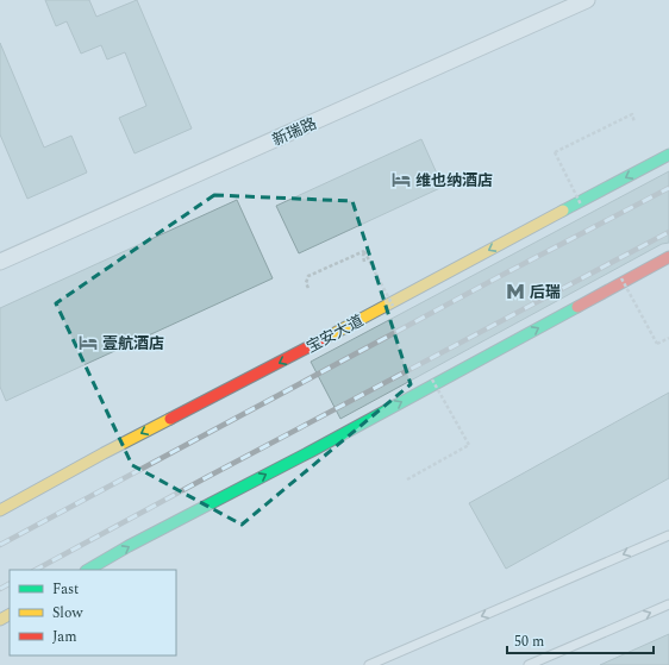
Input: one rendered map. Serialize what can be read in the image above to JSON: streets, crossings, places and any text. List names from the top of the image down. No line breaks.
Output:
{"streets":{"main road":["宝安大道"],"street":["新瑞路"]},"places":{"hotel":["维也纳酒店","壹航酒店"],"metro station":["后瑞"]},"legend":["Fast","Slow","Jam"],"scale_bar":"50 m"}
